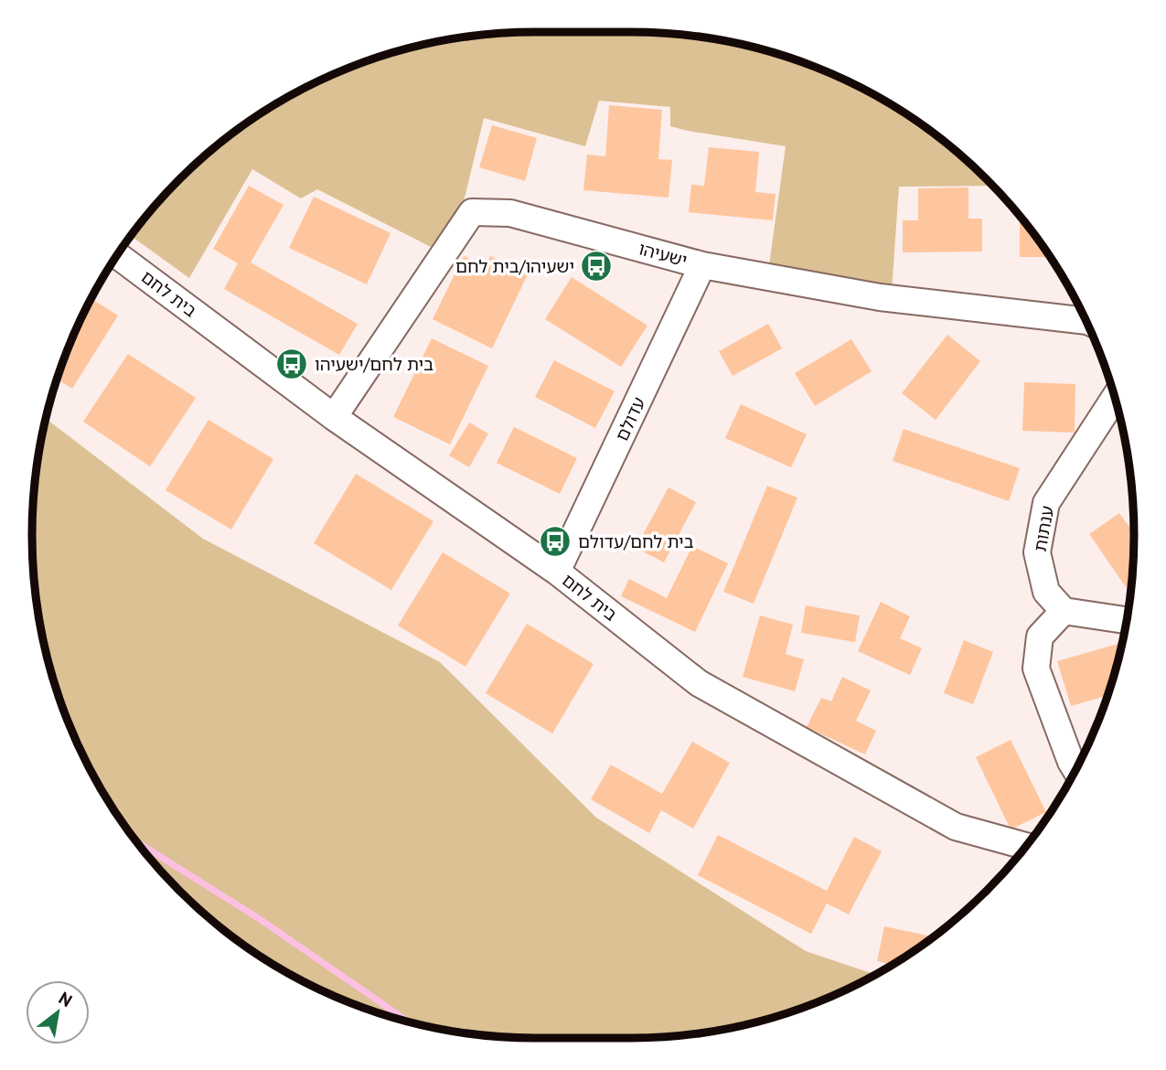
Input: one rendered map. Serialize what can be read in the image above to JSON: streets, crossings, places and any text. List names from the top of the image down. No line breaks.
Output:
{"streets":{"street":["ישעיהו","בית לחם","עדולם","ענתות"]},"crossings":[["ישעיהו","בית לחם"],["ישעיהו","עדולם"],["בית לחם","עדולם"]],"places":{"bus stop":["ישעיהו/בית לחם","בית לחם/ישעיהו","בית לחם/עדולם"]},"north":"top right"}
